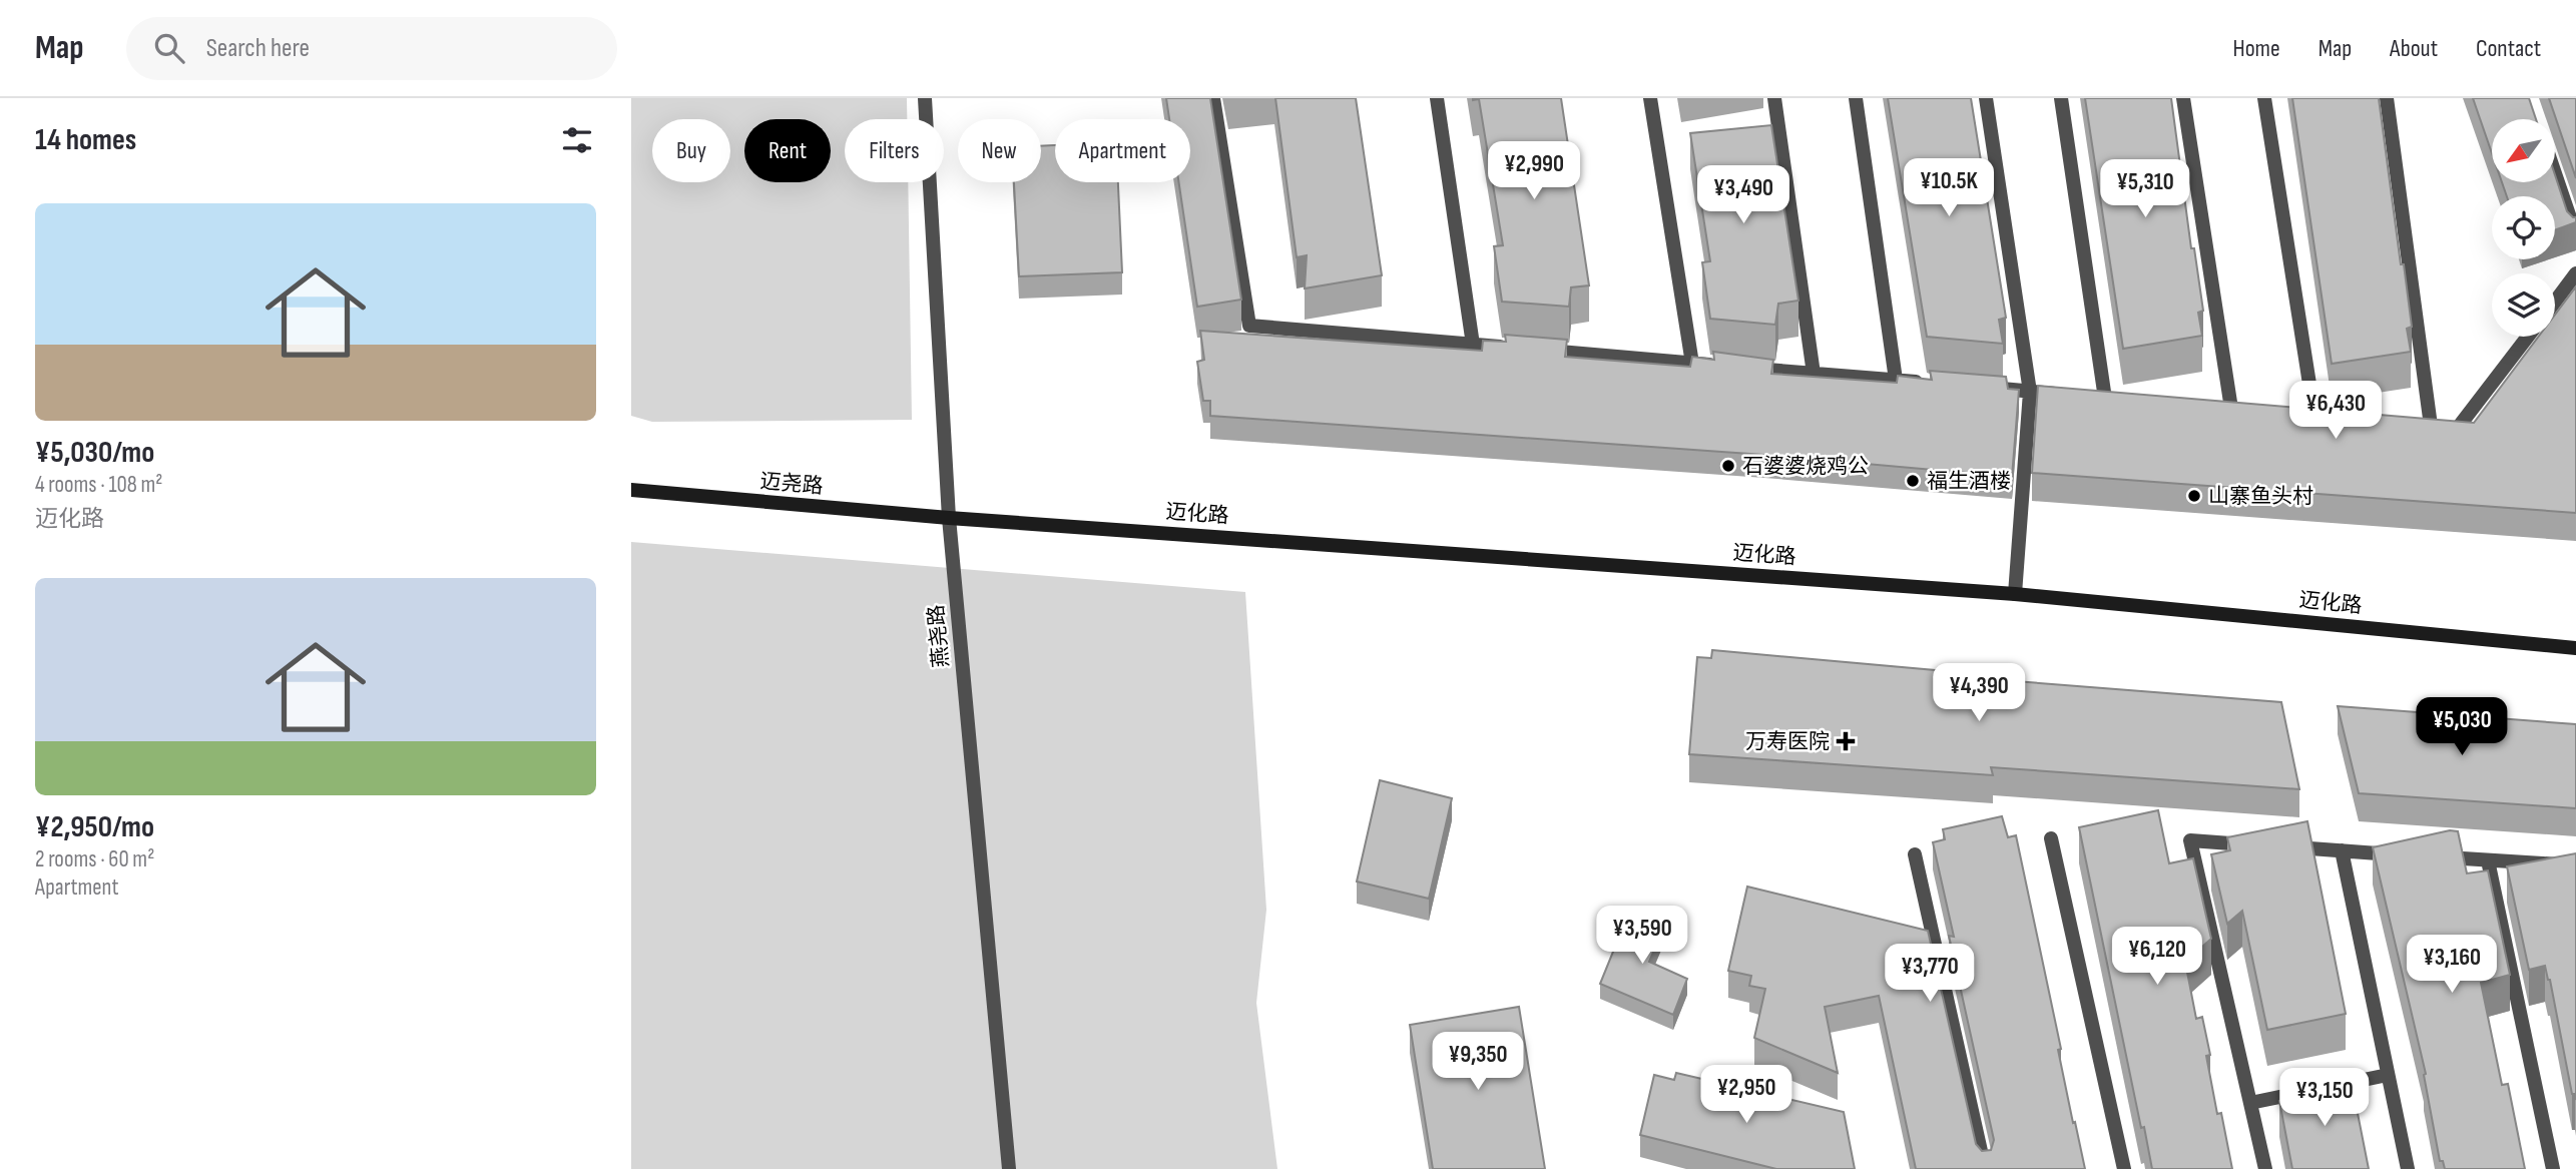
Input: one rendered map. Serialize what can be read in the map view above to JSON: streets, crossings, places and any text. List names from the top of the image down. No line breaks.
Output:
{"streets":{"street":["迈尧路","迈化路","燕尧路"]},"crossings":[["迈尧路","迈化路"],["迈尧路","燕尧路"],["迈化路","燕尧路"]],"places":{"other":["石婆婆烧鸡公","福生酒楼","山寨鱼头村"],"health":["万寿医院"]},"north":"bottom left","page":{"header":"Map","search":"Search here","nav":["Home","Map","About","Contact"],"heading":"14 homes","chip":["Buy","Rent","Filters","New","Apartment"],"price":["¥2,990","¥10.5K","¥5,310","¥3,490","¥6,430","¥4,390","¥5,030","¥3,590","¥6,120","¥3,160","¥3,770","¥9,350","¥2,950","¥3,150"],"list":[{"name":"¥5,030/mo","note":"4 rooms · 108 m² · 迈化路"},{"name":"¥2,950/mo","note":"2 rooms · 60 m² · Apartment"}]}}
